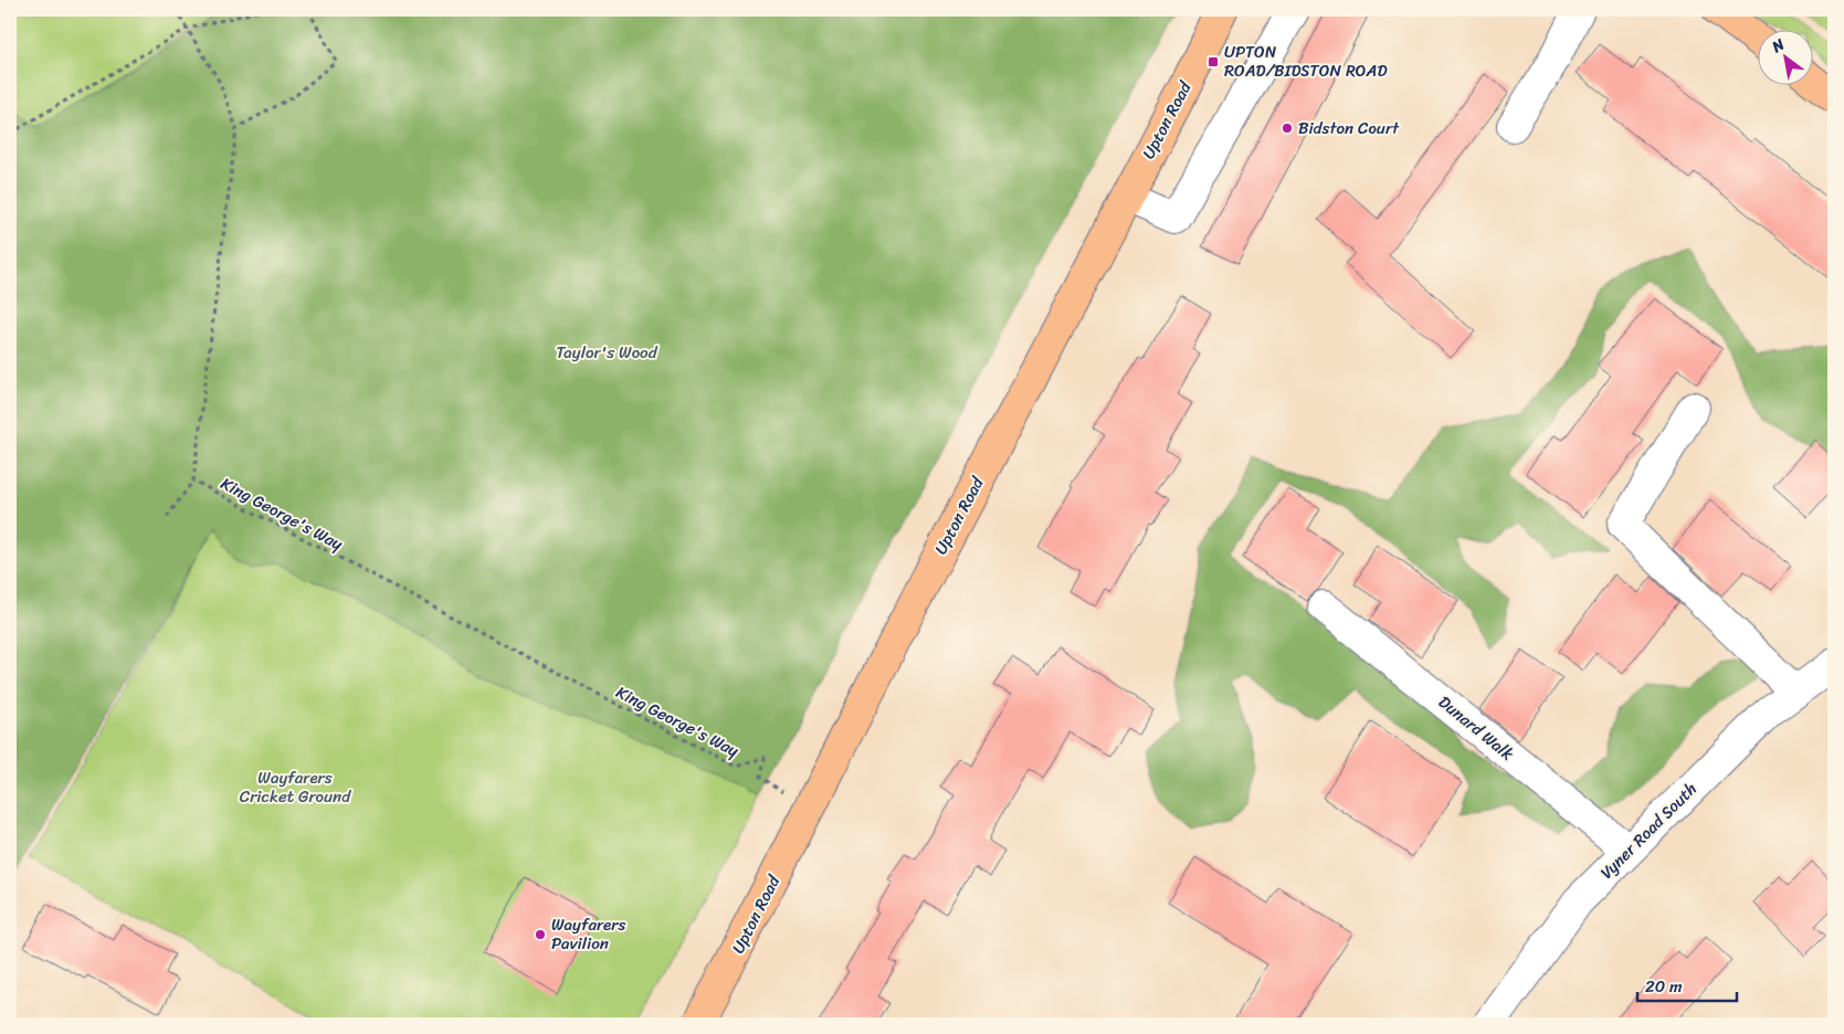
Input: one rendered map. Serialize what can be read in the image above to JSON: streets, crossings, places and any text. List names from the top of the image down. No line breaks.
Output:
{"streets":{"main road":["Upton Road"],"street":["Dunard Walk","Vyner Road South"],"path":["King George's Way"]},"crossings":[["Upton Road","King George's Way"],["Dunard Walk","Vyner Road South"]],"parks":["Taylor's Wood","Wayfarers Cricket Ground"],"places":{"transit":["UPTON ROAD/BIDSTON ROAD"],"other":["Bidston Court","Wayfarers Pavilion"]},"scale_bar":"20 m","north":"top left"}
